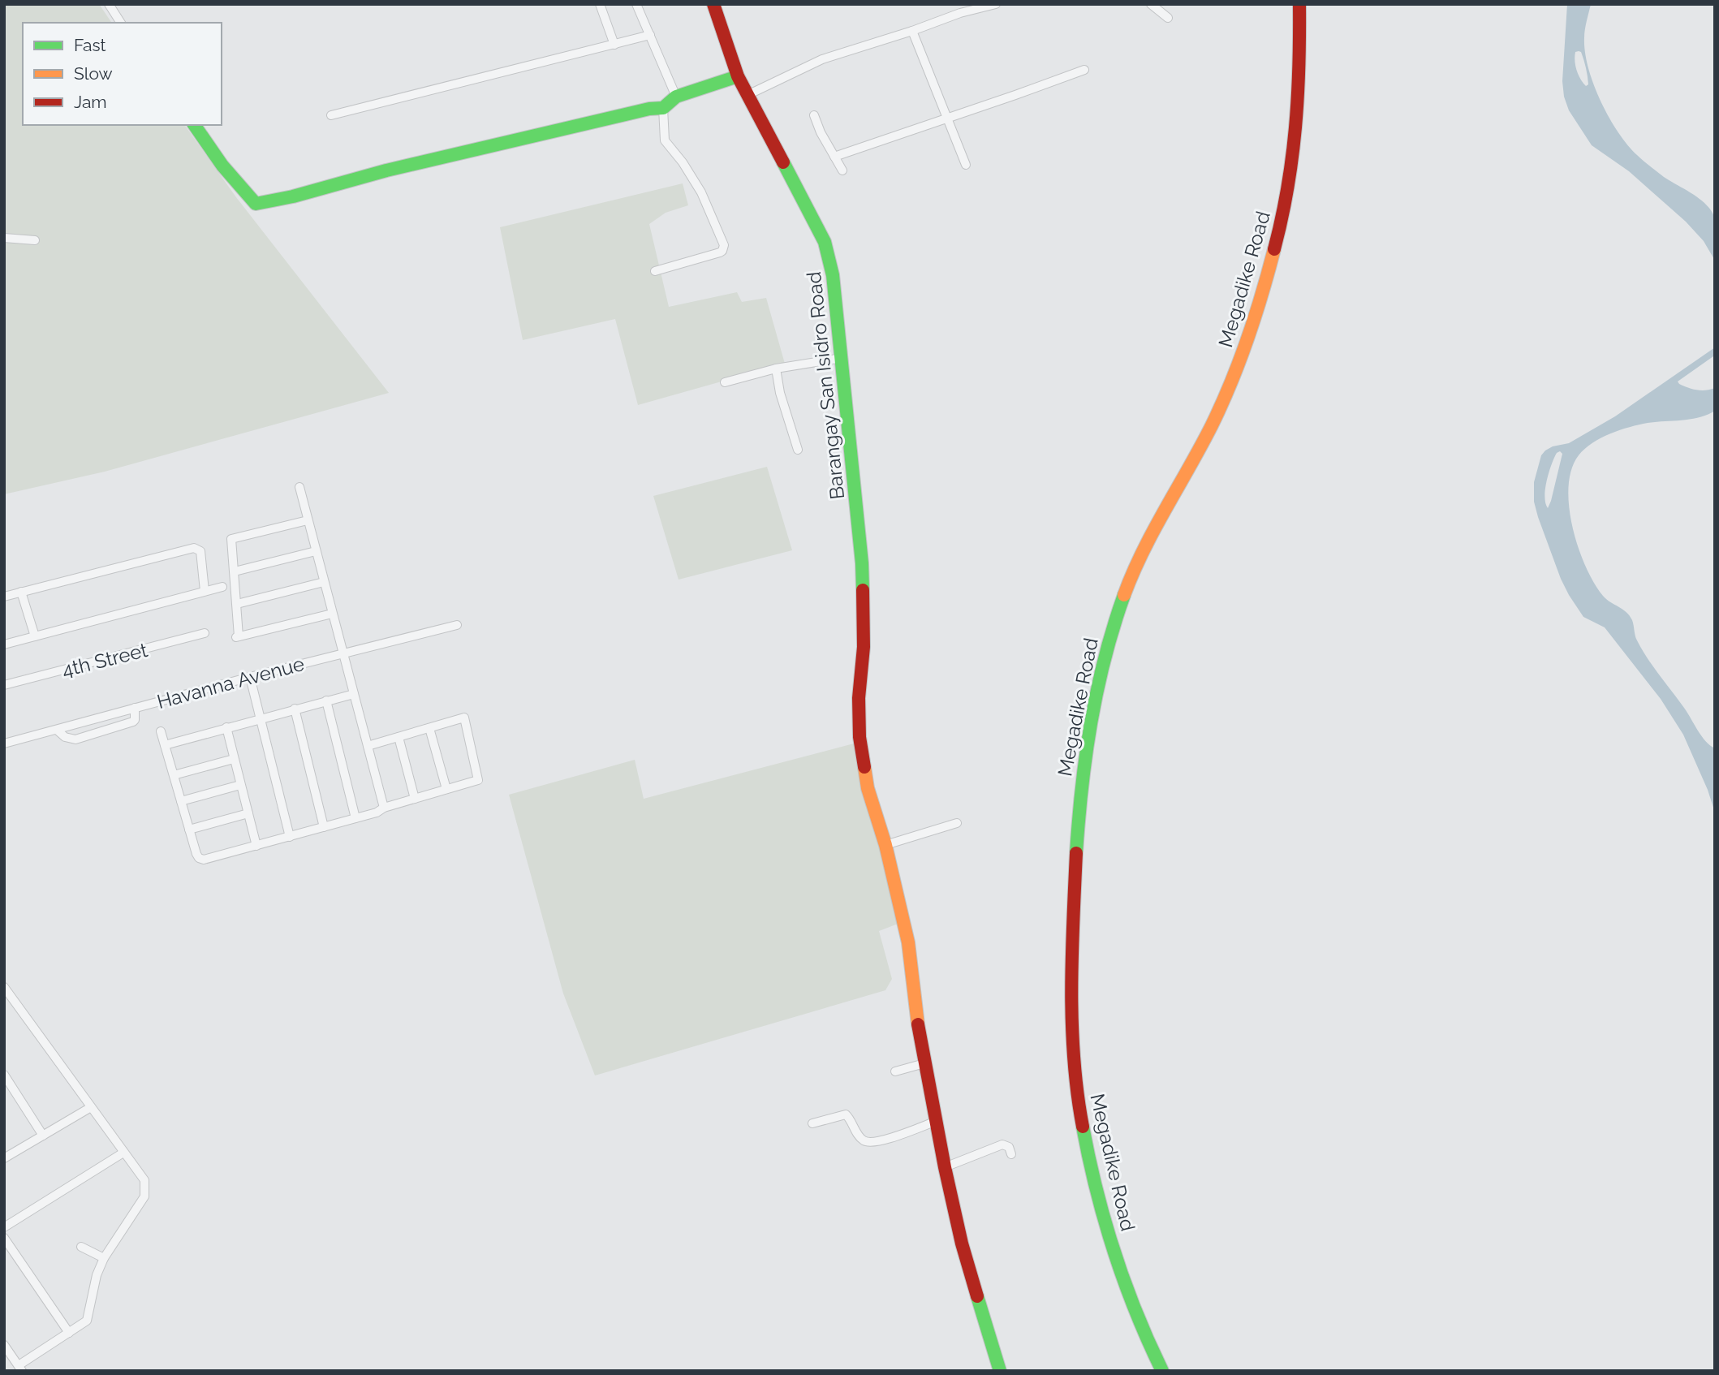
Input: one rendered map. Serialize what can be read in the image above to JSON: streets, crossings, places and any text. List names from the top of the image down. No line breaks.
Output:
{"streets":{"street":["Megadike Road","Barangay San Isidro Road","4th Street","Havanna Avenue"]},"legend":["Fast","Slow","Jam"]}
